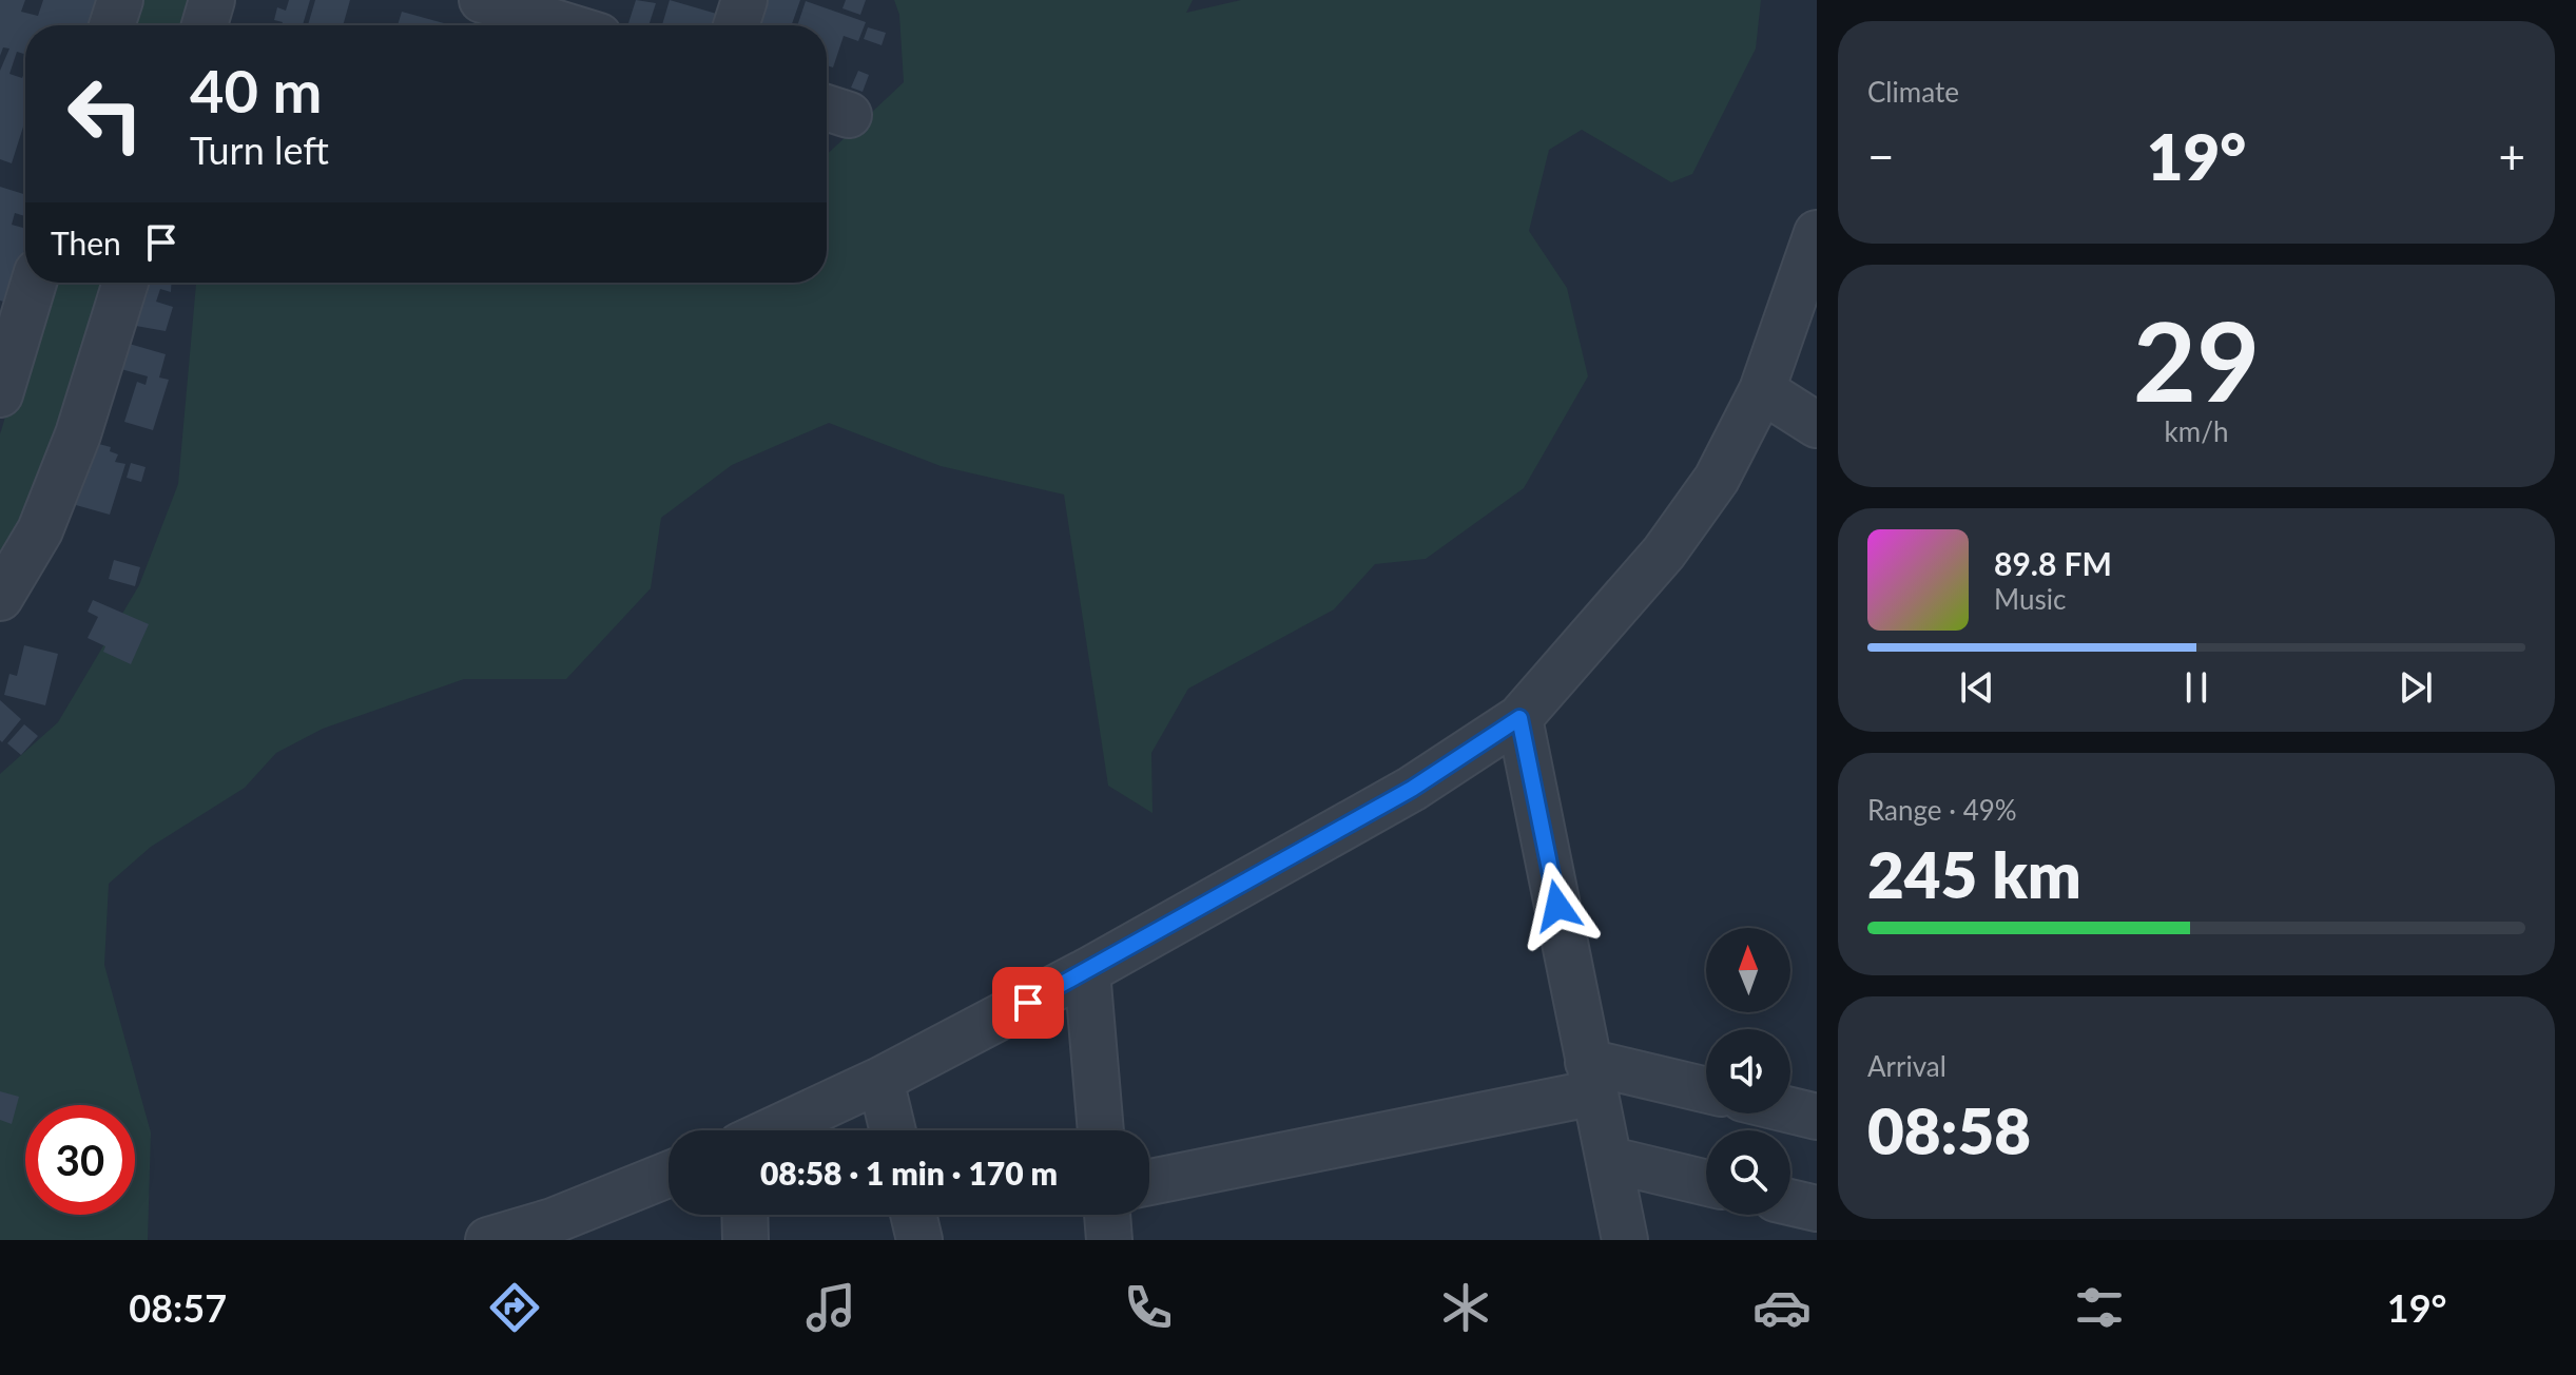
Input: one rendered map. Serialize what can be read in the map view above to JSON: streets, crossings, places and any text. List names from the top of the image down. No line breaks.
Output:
{"north":"top","page":{"tile":["Climate",["29","km/h"],["Range · 49%","245 km"],["Arrival","08:58"]],"turn":["40 m","Turn left"],"heat":["−","19°","+"],"then":"Then","song":["89.8 FM","Music"],"limit":"30","trip":"08:58 · 1 min · 170 m","tabs":["08:57","19°"]}}
